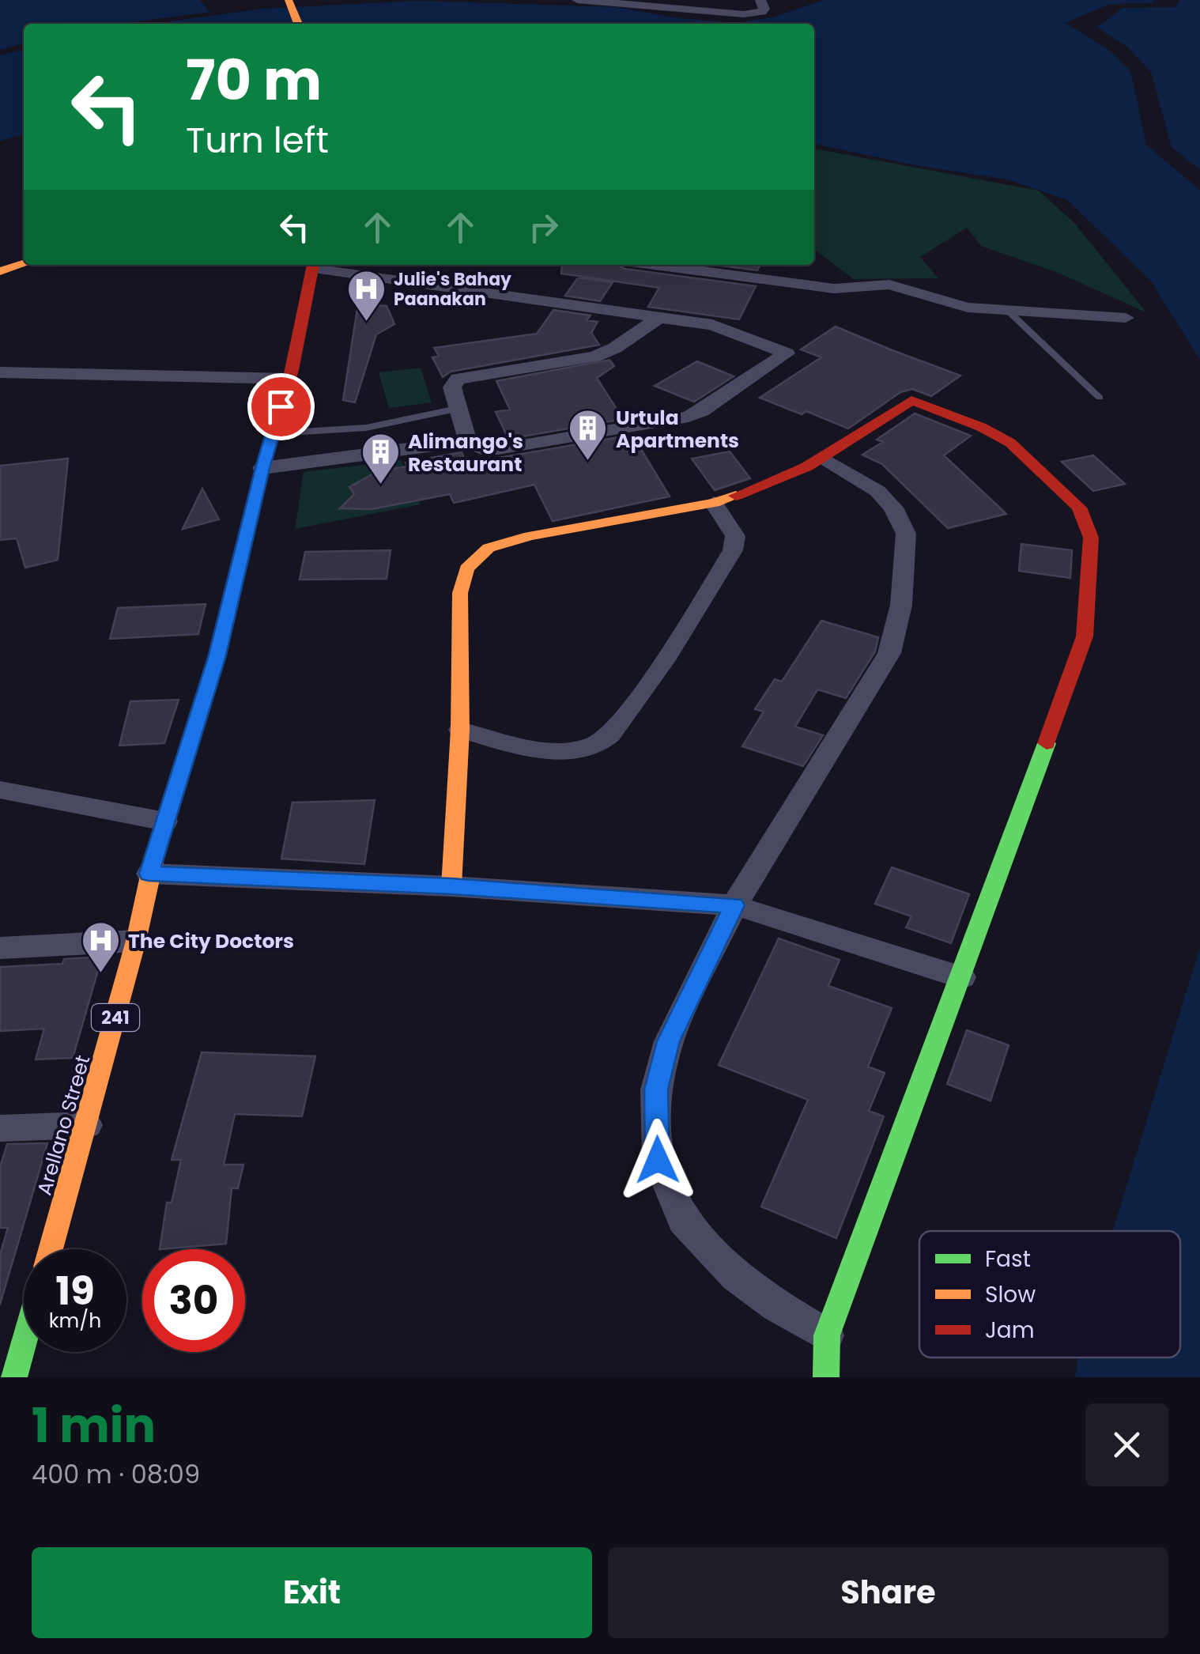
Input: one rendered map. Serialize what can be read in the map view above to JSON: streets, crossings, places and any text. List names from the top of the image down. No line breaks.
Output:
{"streets":{"main road":["241","Arellano Street"]},"places":{"hospital":["Julie's Bahay Paanakan","The City Doctors"],"building":["Urtula Apartments","Alimango's Restaurant"]},"legend":["Fast","Slow","Jam"],"page":{"turn":["70 m","Turn left"],"speed":"19 km/h","limit":"30","heading":["1 min","400 m · 08:09"],"buttons":["Exit","Share"]}}
